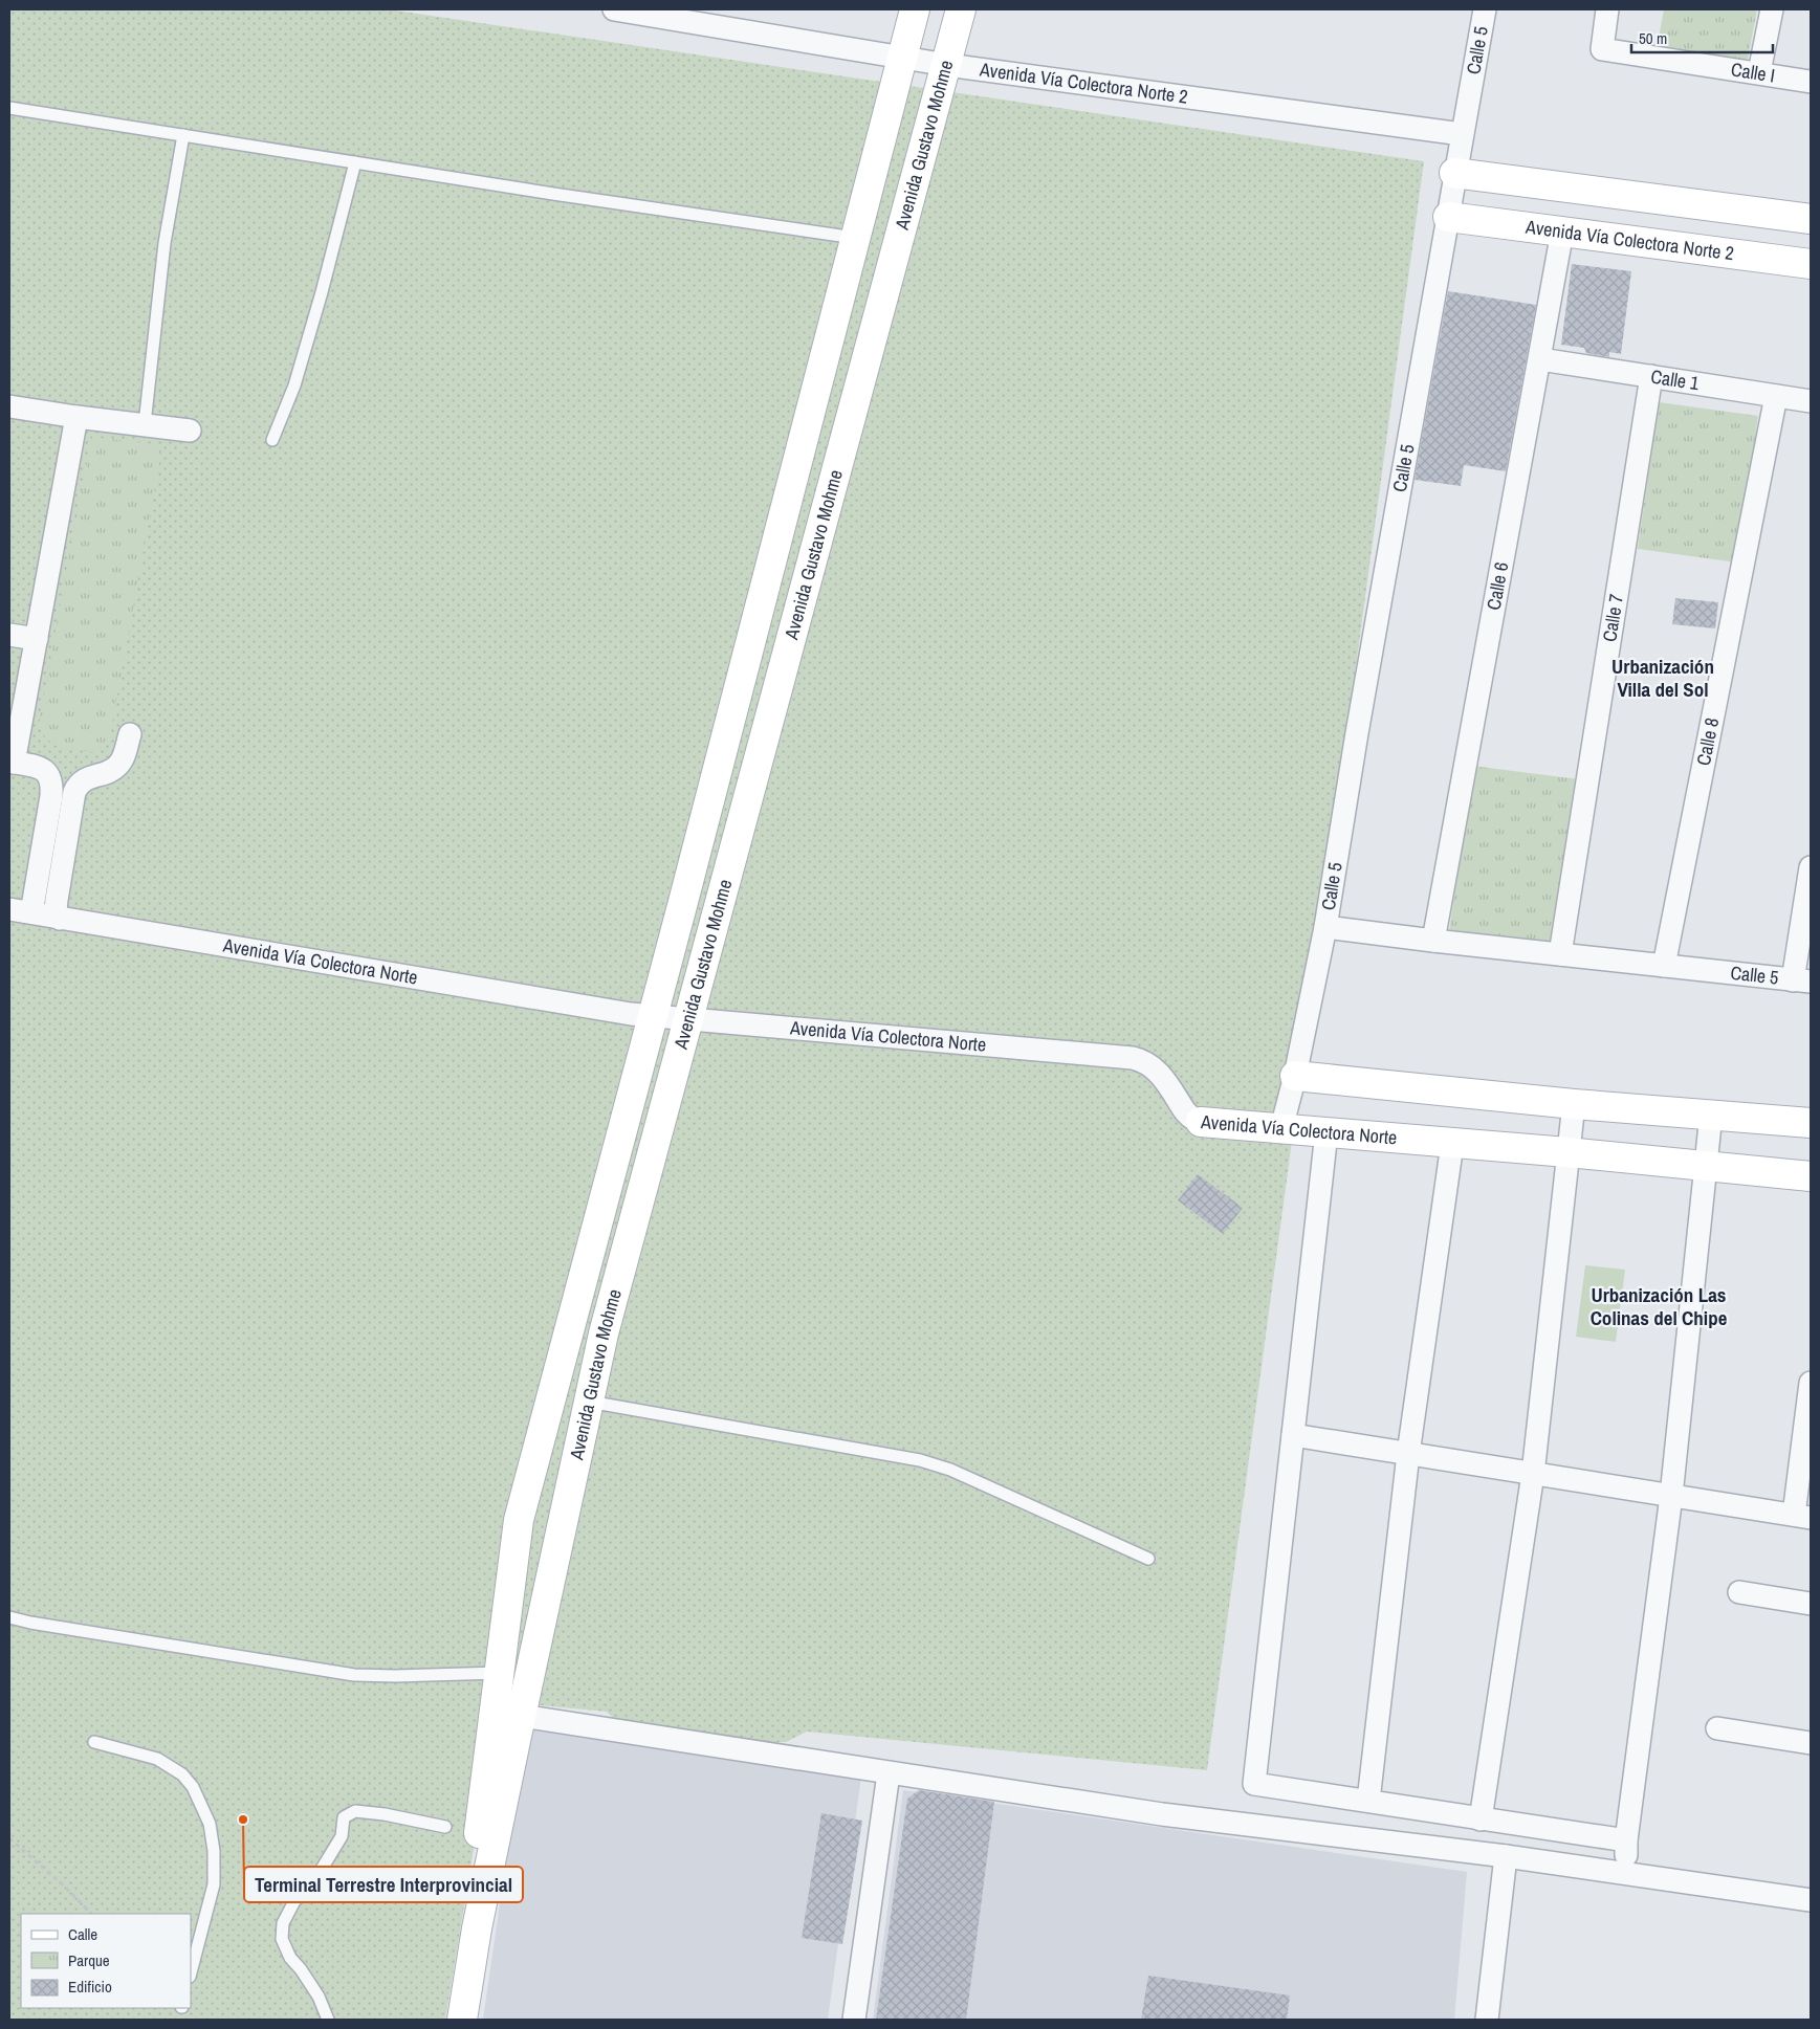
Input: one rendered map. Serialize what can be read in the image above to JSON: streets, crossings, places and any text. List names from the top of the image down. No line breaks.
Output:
{"streets":{"street":["Calle 5","Calle I","Avenida Vía Colectora Norte 2","Avenida Gustavo Mohme","Calle 1","Calle 6","Calle 7","Calle 8","Avenida Vía Colectora Norte"]},"crossings":[["Calle 5","Avenida Vía Colectora Norte 2"],["Calle 5","Calle 6"],["Calle 5","Calle 7"],["Calle 5","Calle 8"],["Calle 5","Avenida Vía Colectora Norte"],["Avenida Vía Colectora Norte 2","Avenida Gustavo Mohme"],["Avenida Vía Colectora Norte 2","Calle 6"],["Avenida Gustavo Mohme","Avenida Vía Colectora Norte"],["Calle 1","Calle 6"],["Calle 1","Calle 7"],["Calle 1","Calle 8"]],"districts":["Urbanización Villa del Sol","Urbanización Las Colinas del Chipe"],"places":["Terminal Terrestre Interprovincial"],"legend":["Calle","Parque","Edificio"],"scale_bar":"50 m"}
